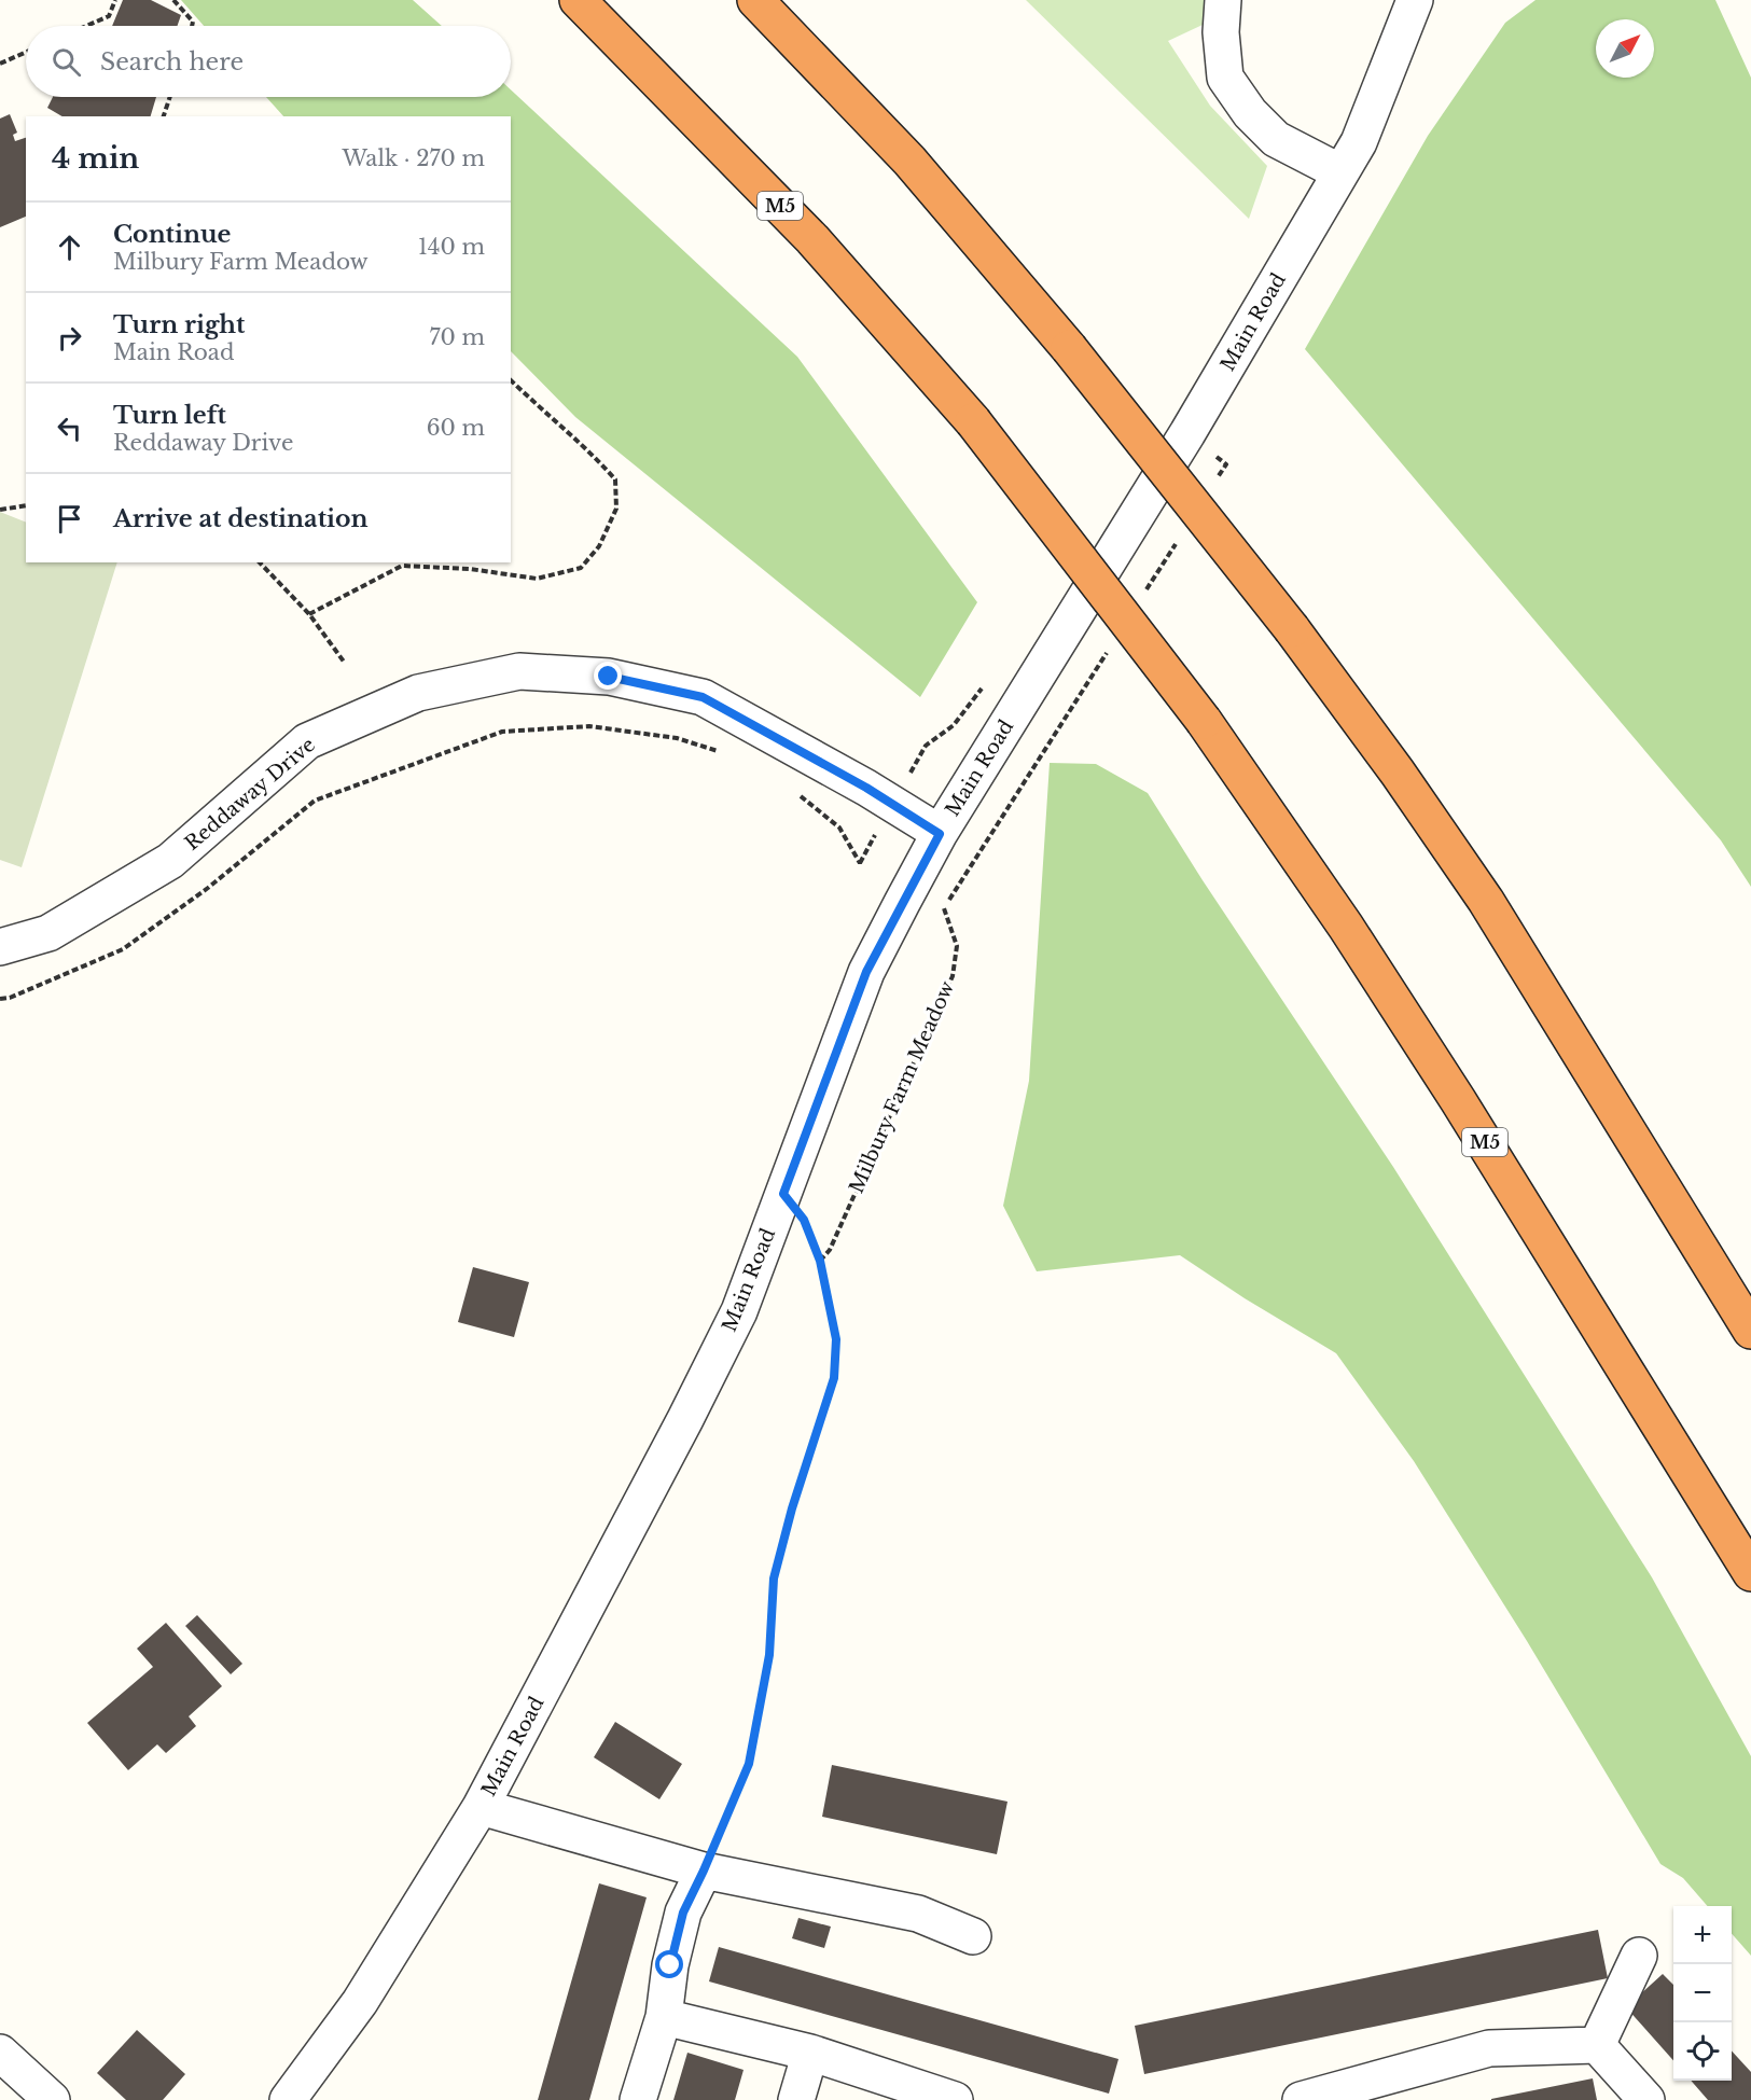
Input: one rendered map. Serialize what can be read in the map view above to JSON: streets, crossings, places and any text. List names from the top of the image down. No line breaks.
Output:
{"streets":{"highway":["M5"],"street":["Main Road","Reddaway Drive"],"path":["Milbury Farm Meadow"]},"crossings":[["Main Road","Reddaway Drive"]],"north":"top right","page":{"search":"Search here","heading":["4 min","Walk · 270 m"],"list":[["Continue","Milbury Farm Meadow","140 m"],["Turn right","Main Road","70 m"],["Turn left","Reddaway Drive","60 m"],"Arrive at destination"],"map_buttons":["+","−"]}}
